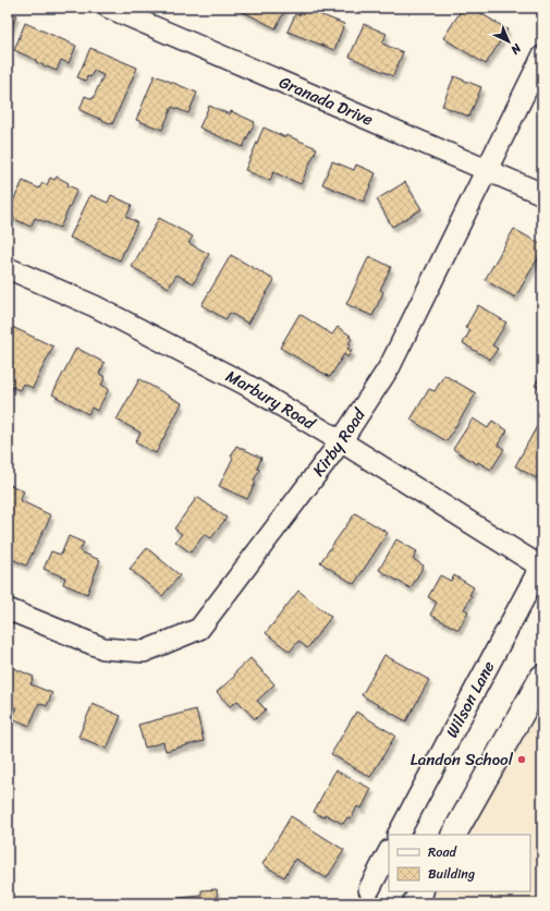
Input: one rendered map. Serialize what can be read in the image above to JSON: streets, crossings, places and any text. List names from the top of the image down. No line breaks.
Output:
{"streets":{"street":["Granada Drive","Marbury Road","Kirby Road","Wilson Lane"]},"crossings":[["Granada Drive","Kirby Road"],["Marbury Road","Kirby Road"],["Marbury Road","Wilson Lane"]],"places":["Landon School"],"legend":["Road","Building"],"north":"bottom right"}
